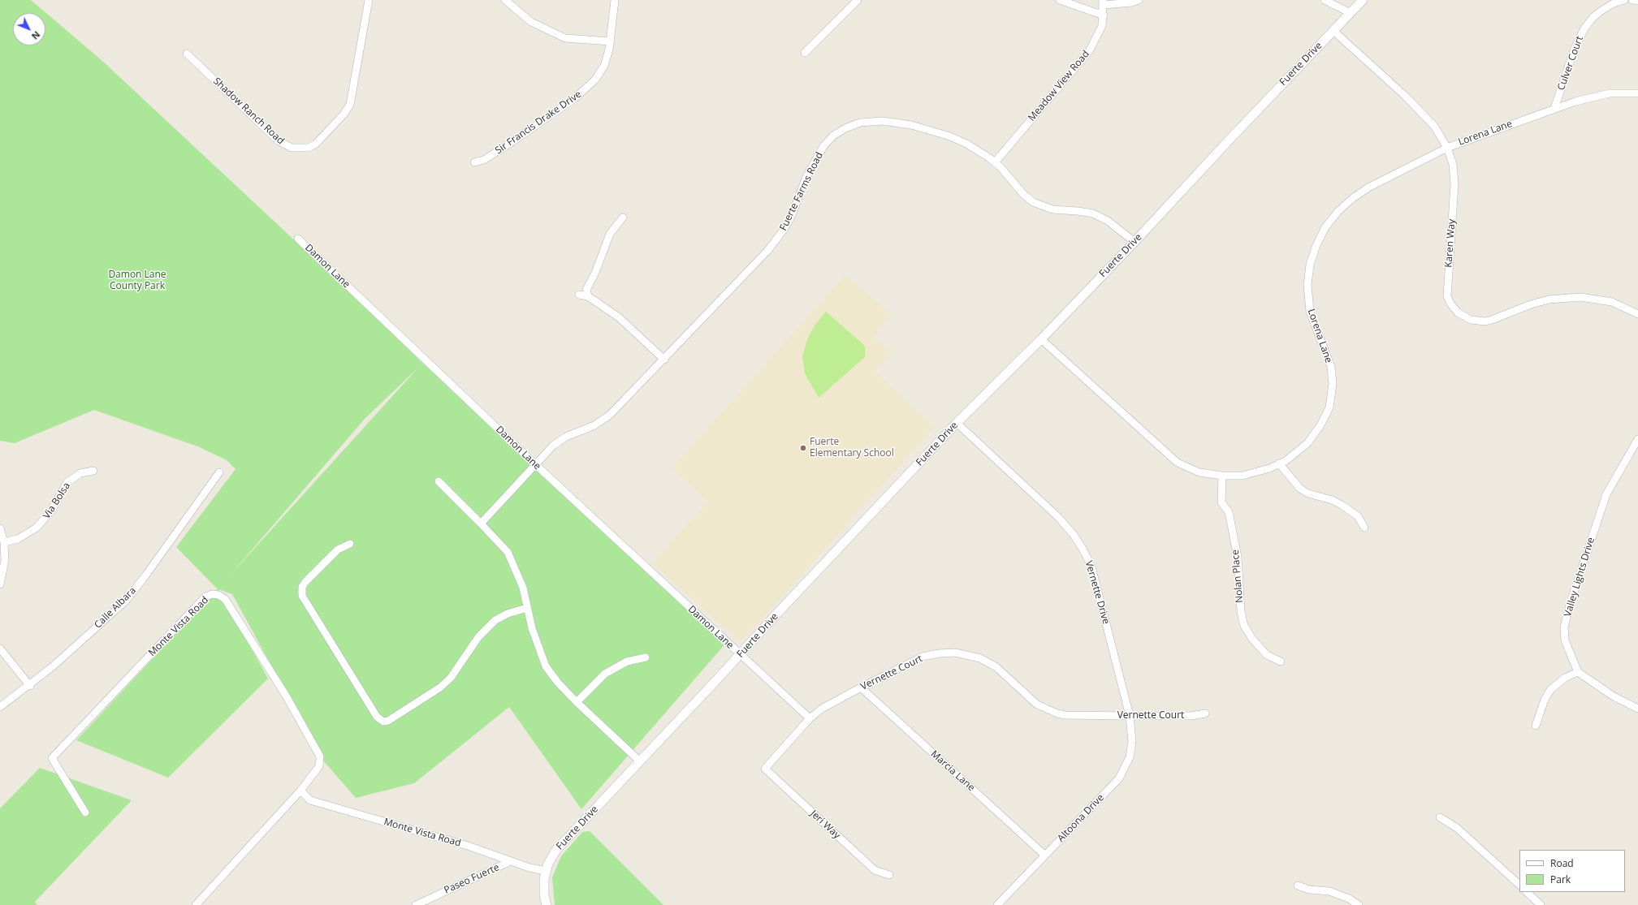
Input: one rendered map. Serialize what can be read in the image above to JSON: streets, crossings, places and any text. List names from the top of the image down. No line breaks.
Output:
{"streets":{"street":["Culver Court","Fuerte Drive","Meadow View Road","Shadow Ranch Road","Sir Francis Drake Drive","Lorena Lane","Fuerte Farms Road","Karen Way","Damon Lane","Via Bolsa","Nolan Place","Valley Lights Drive","Vernette Drive","Calle Albara","Monte Vista Road","Vernette Court","Marcia Lane","Altoona Drive","Jeri Way","Paseo Fuerte"]},"crossings":[["Culver Court","Lorena Lane"],["Fuerte Drive","Lorena Lane"],["Fuerte Drive","Fuerte Farms Road"],["Fuerte Drive","Karen Way"],["Fuerte Drive","Damon Lane"],["Fuerte Drive","Vernette Drive"],["Fuerte Drive","Monte Vista Road"],["Meadow View Road","Fuerte Farms Road"],["Lorena Lane","Karen Way"],["Lorena Lane","Nolan Place"],["Fuerte Farms Road","Damon Lane"],["Vernette Drive","Vernette Court"],["Vernette Drive","Altoona Drive"],["Monte Vista Road","Paseo Fuerte"],["Vernette Court","Marcia Lane"],["Vernette Court","Altoona Drive"],["Vernette Court","Jeri Way"],["Marcia Lane","Altoona Drive"]],"parks":["Damon Lane County Park"],"places":["Fuerte Elementary School"],"legend":["Road","Park"],"north":"bottom right"}
